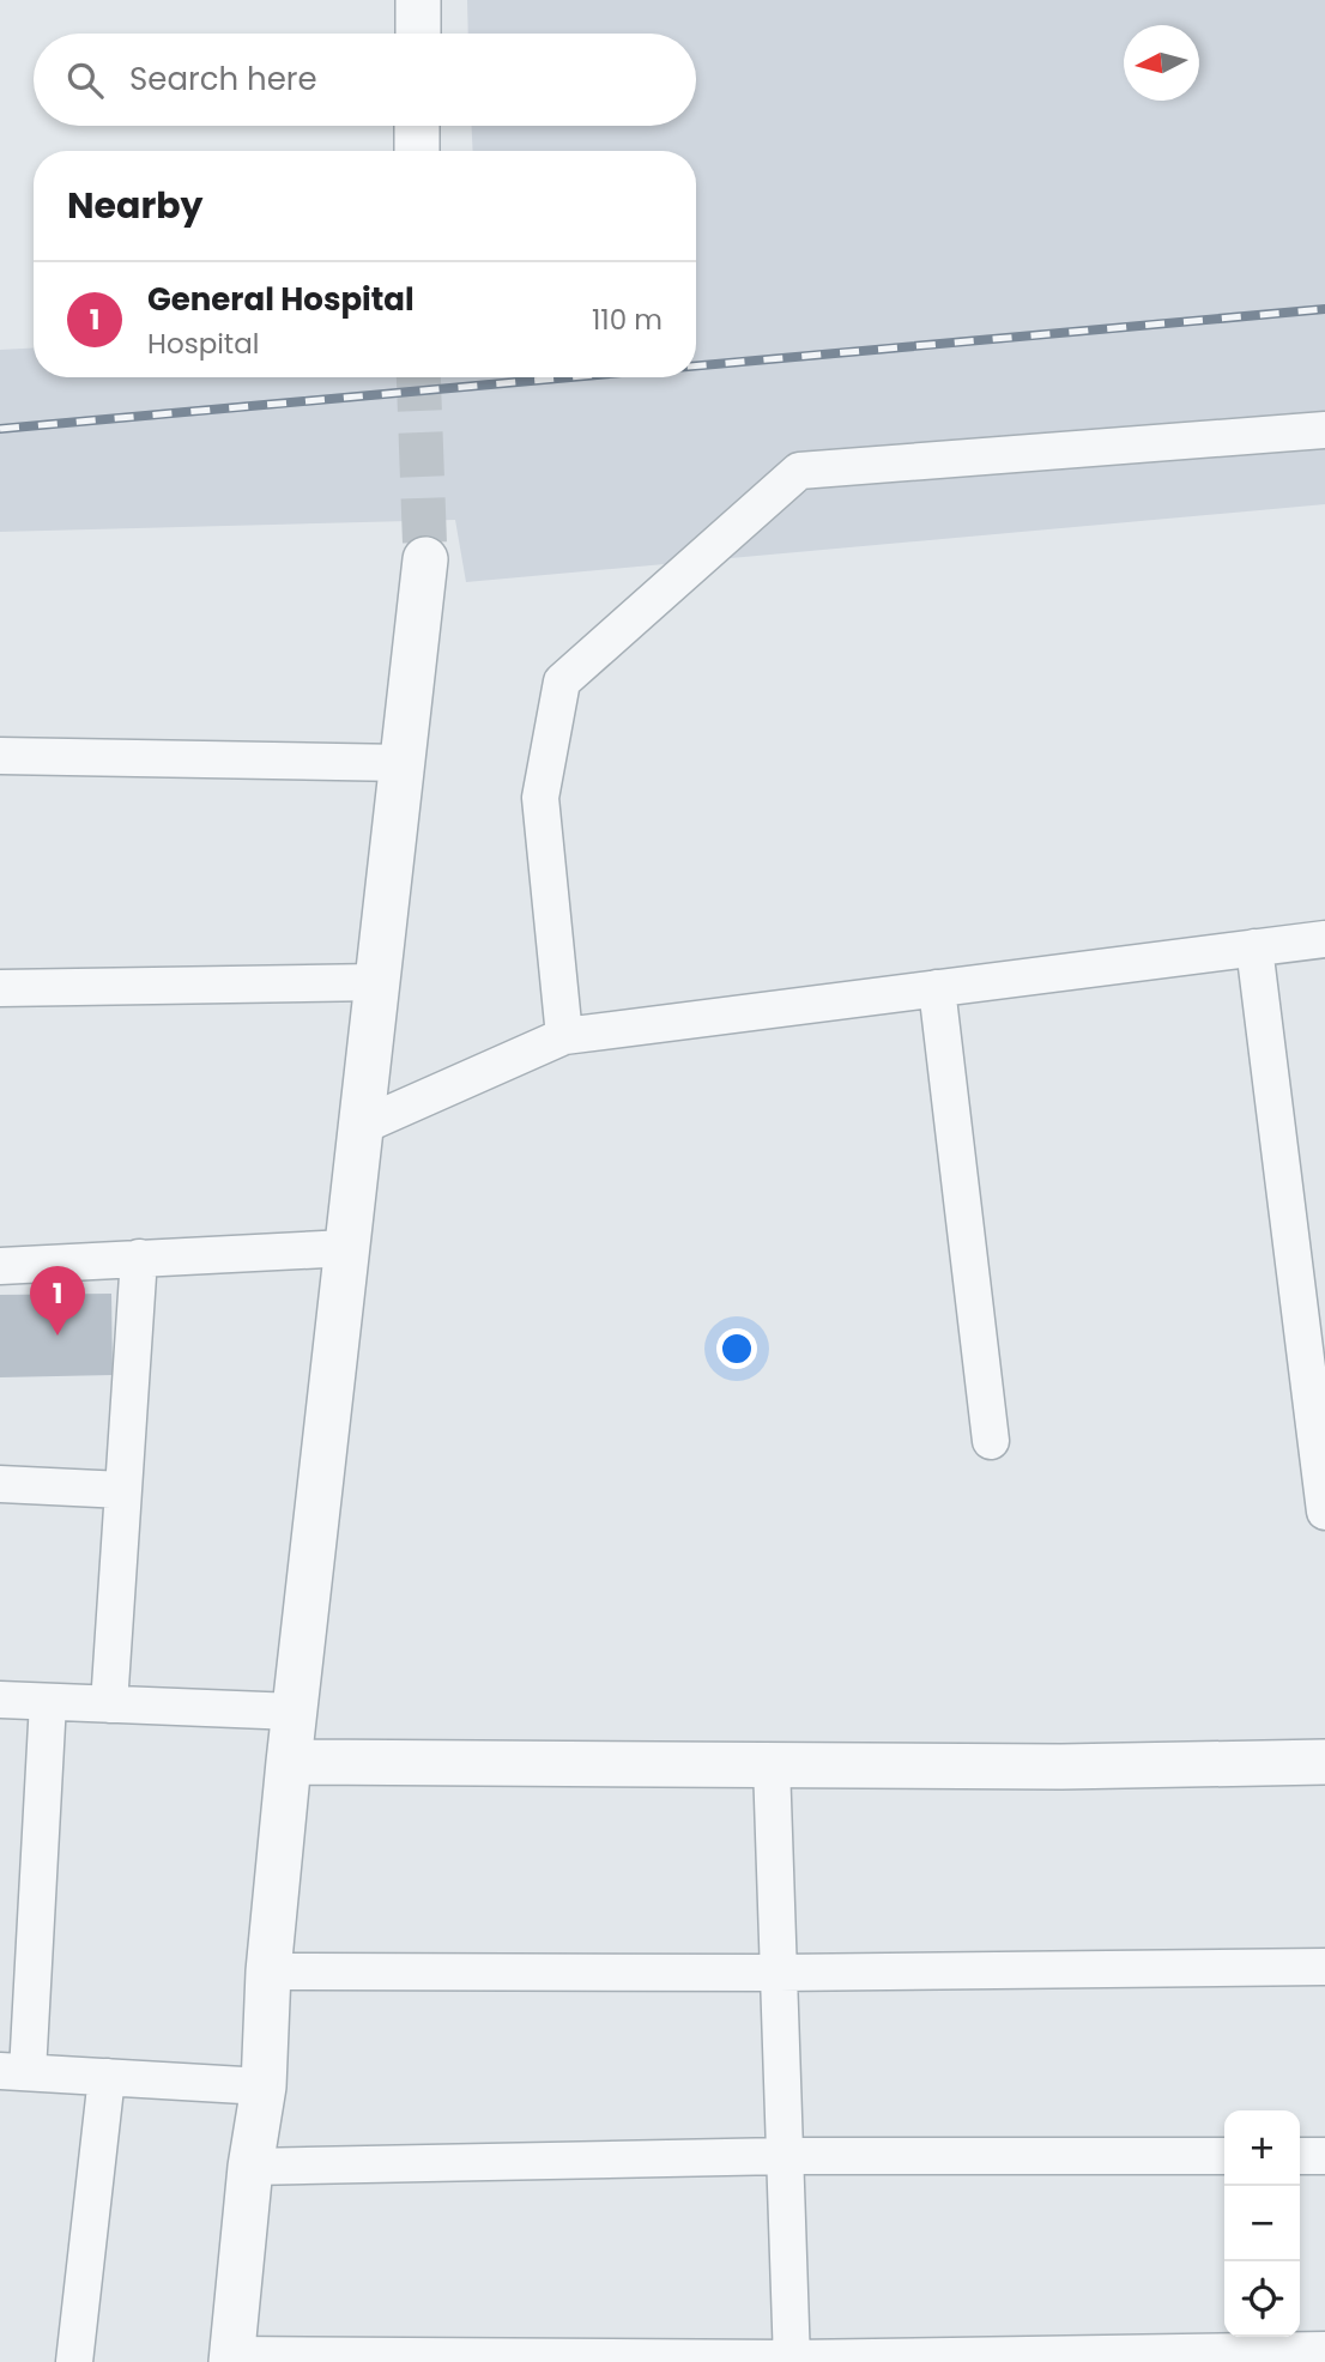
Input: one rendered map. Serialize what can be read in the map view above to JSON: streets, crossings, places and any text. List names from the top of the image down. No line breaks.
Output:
{"north":"left","page":{"search":"Search here","heading":"Nearby","list":[{"mark":"1","name":"General Hospital","note":"Hospital","value":"110 m"}],"pins":"1","map_buttons":["+","−"]}}
